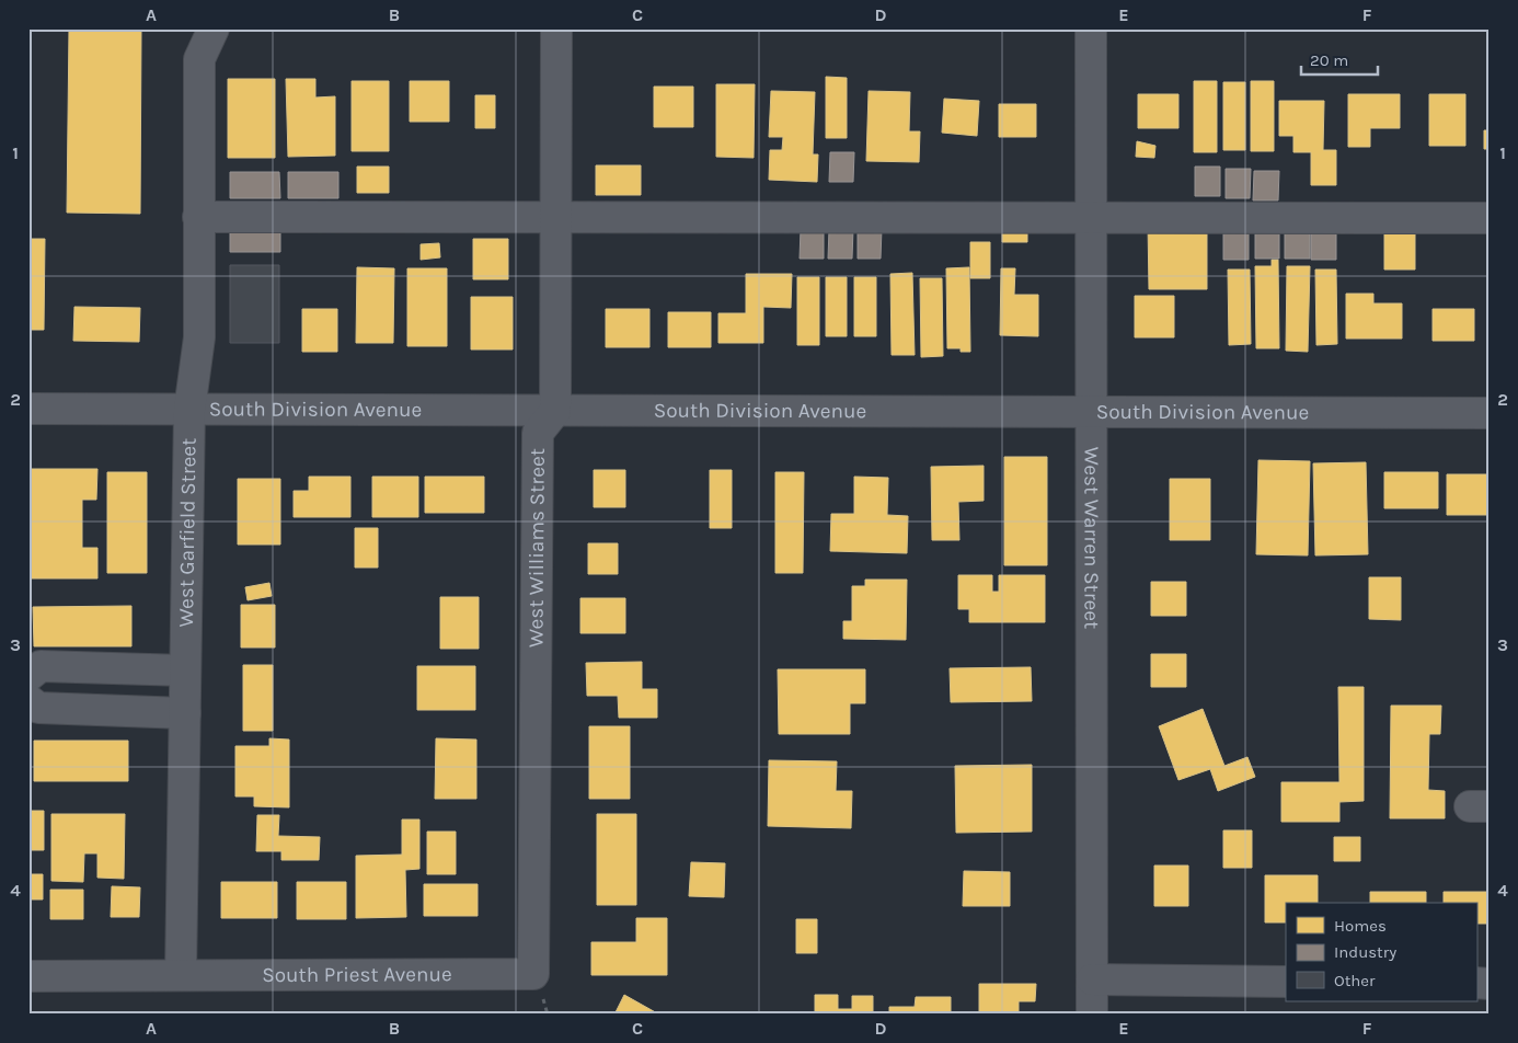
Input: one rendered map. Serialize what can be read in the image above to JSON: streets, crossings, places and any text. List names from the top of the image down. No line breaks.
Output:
{"streets":{"street":["South Division Avenue","West Garfield Street","West Warren Street","West Williams Street","South Priest Avenue"]},"crossings":[["South Division Avenue","West Garfield Street"],["South Division Avenue","West Warren Street"],["South Division Avenue","West Williams Street"],["West Garfield Street","South Priest Avenue"],["West Williams Street","South Priest Avenue"]],"legend":["Homes","Industry","Other"],"scale_bar":"20 m","grid":{"columns":["A","B","C","D","E","F"],"rows":["1","2","3","4"]}}
